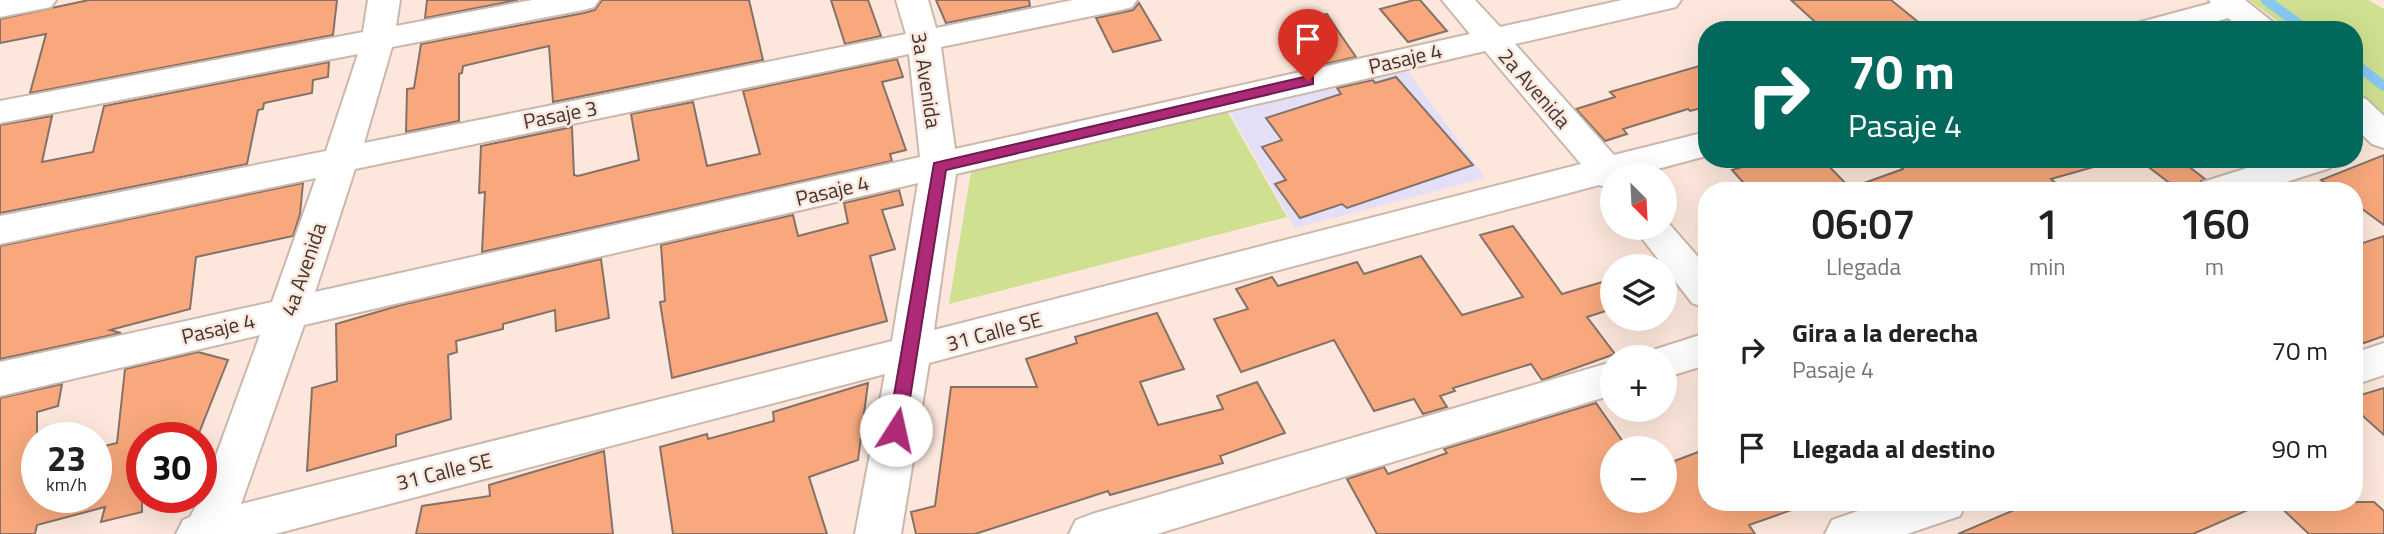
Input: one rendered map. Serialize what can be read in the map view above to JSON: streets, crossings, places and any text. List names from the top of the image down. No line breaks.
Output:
{"streets":{"street":["Pasaje 4","3a Avenida","2a Avenida","Pasaje 3","4a Avenida","31 Calle SE"]},"crossings":[["Pasaje 4","3a Avenida"],["Pasaje 4","2a Avenida"],["Pasaje 4","4a Avenida"],["3a Avenida","Pasaje 3"],["3a Avenida","31 Calle SE"],["Pasaje 3","4a Avenida"],["4a Avenida","31 Calle SE"]],"north":"bottom right","page":{"turn":["70 m","Pasaje 4"],"map_buttons":["+","−"],"eta":["06:07","Llegada","1","min","160","m"],"list":[{"name":"Gira a la derecha","note":"Pasaje 4","value":"70 m"},{"name":"Llegada al destino","value":"90 m"}],"speed":"23 km/h","limit":"30"}}
